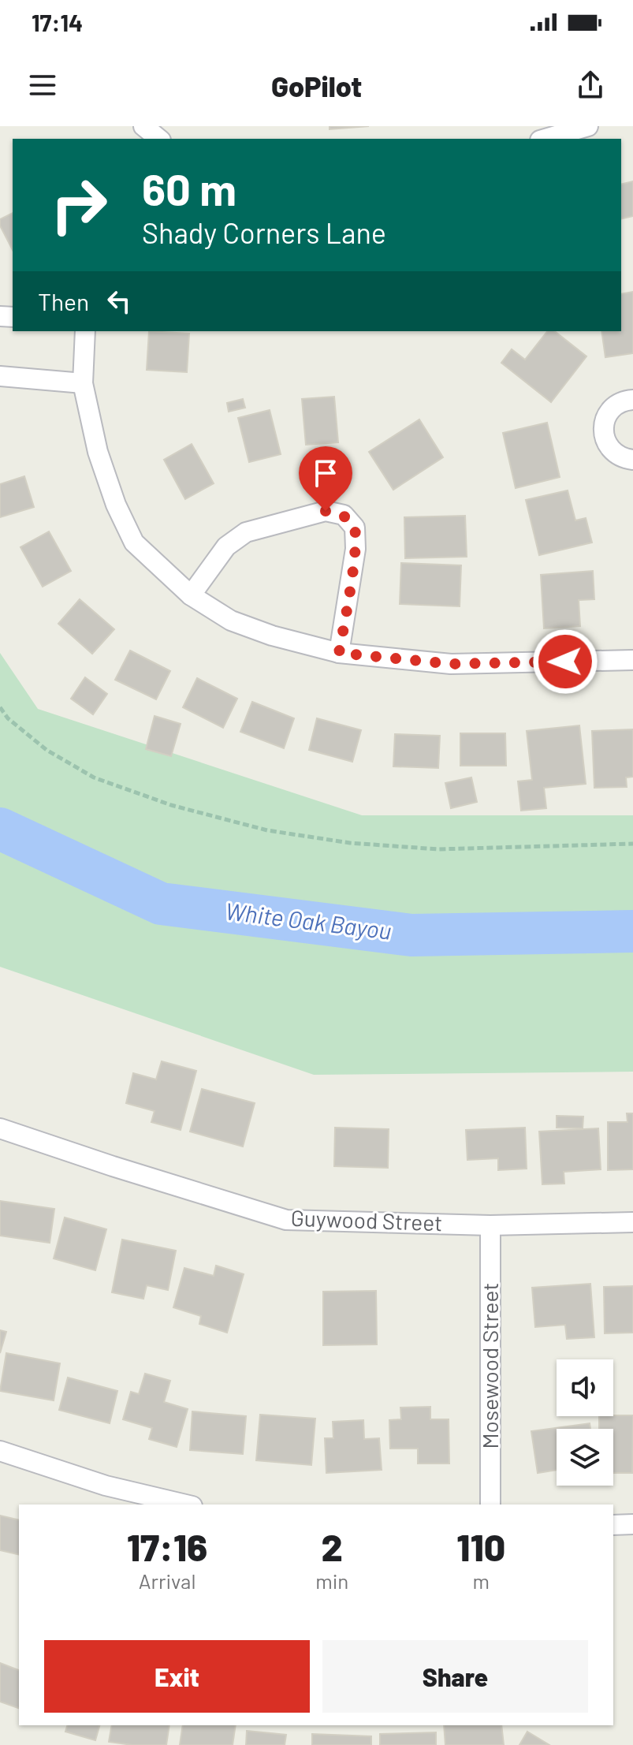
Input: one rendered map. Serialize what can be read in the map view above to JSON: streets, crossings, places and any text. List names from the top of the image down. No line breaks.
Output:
{"streets":{"street":["Guywood Street","Mosewood Street"]},"crossings":[["Guywood Street","Mosewood Street"]],"water":["White Oak Bayou"],"page":{"status":"17:14","header":"GoPilot","turn":["60 m","Shady Corners Lane"],"then":"Then","eta":["17:16","Arrival","2","min","110","m"],"buttons":["Exit","Share"]}}
